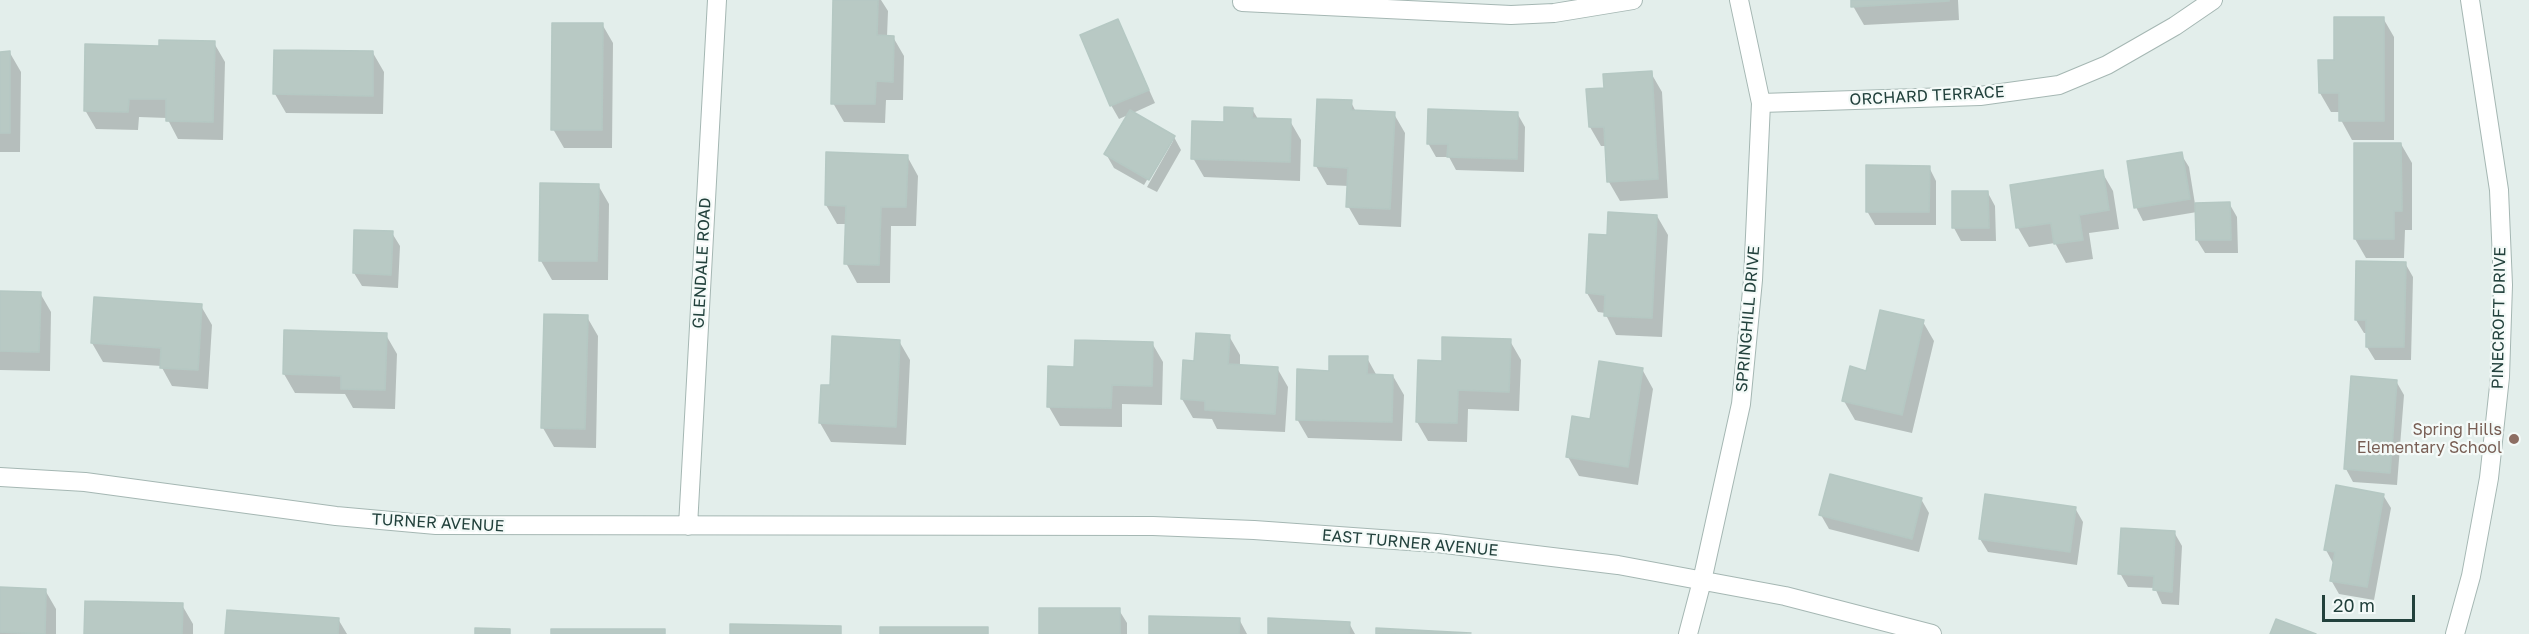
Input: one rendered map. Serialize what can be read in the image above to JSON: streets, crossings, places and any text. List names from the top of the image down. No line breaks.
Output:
{"streets":{"street":["ORCHARD TERRACE","GLENDALE ROAD","PINECROFT DRIVE","SPRINGHILL DRIVE","TURNER AVENUE","EAST TURNER AVENUE"]},"crossings":[["ORCHARD TERRACE","SPRINGHILL DRIVE"],["GLENDALE ROAD","TURNER AVENUE"],["SPRINGHILL DRIVE","EAST TURNER AVENUE"],["TURNER AVENUE","EAST TURNER AVENUE"]],"places":["Spring Hills Elementary School"],"scale_bar":"20 m"}
